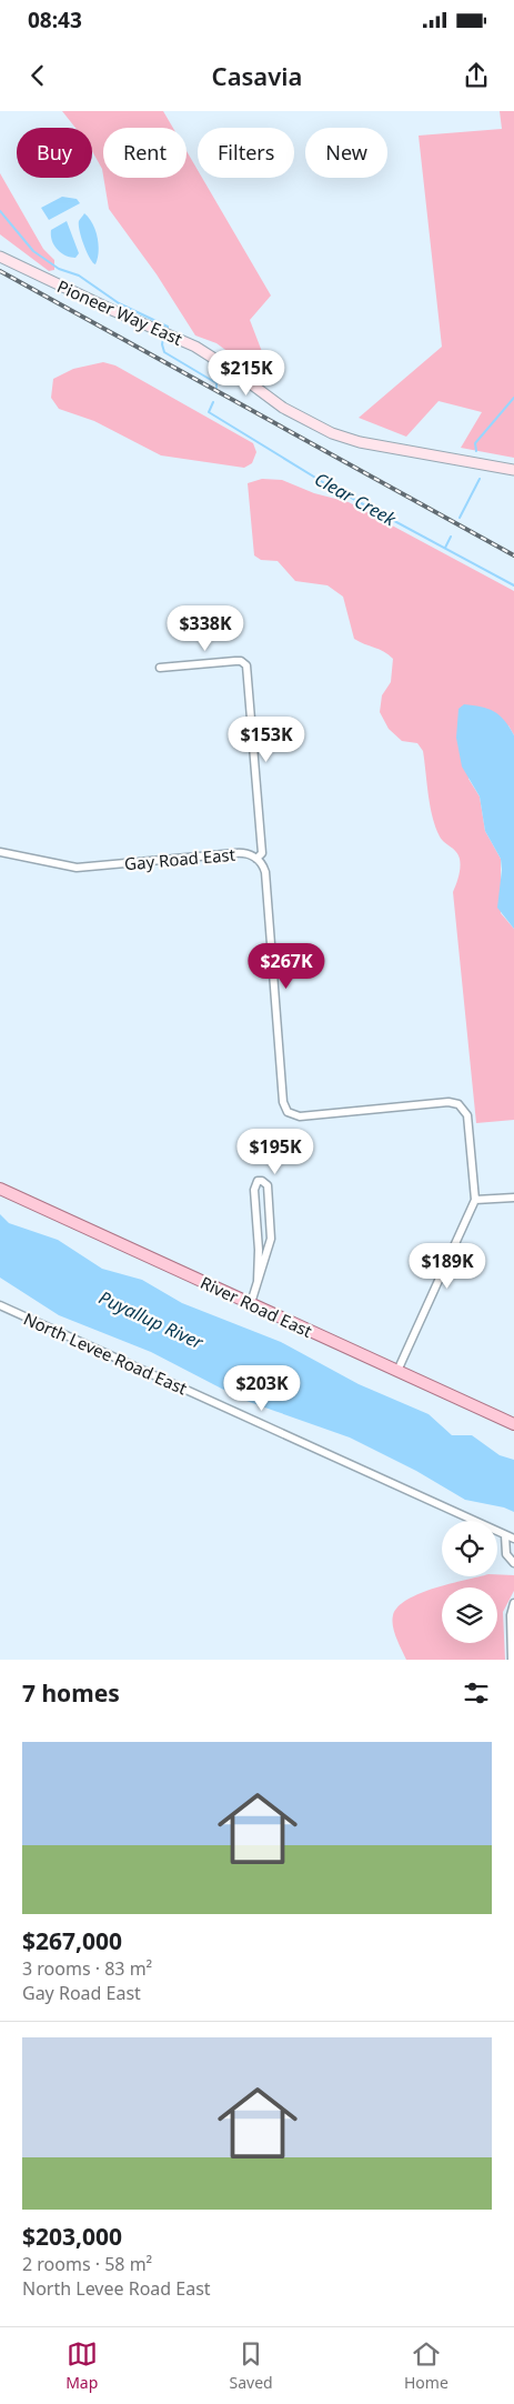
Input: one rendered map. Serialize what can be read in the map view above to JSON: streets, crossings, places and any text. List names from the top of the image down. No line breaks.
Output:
{"streets":{"main road":["Pioneer Way East","River Road East"],"street":["Gay Road East","North Levee Road East"]},"water":["Clear Creek","Puyallup River"],"page":{"status":"08:43","header":"Casavia","chip":["Buy","Rent","Filters","New"],"price":["$215K","$338K","$153K","$267K","$195K","$189K","$203K"],"heading":"7 homes","list":[{"name":"$267,000","note":"3 rooms · 83 m² · Gay Road East"},{"name":"$203,000","note":"2 rooms · 58 m² · North Levee Road East"}],"tabs":["Map","Saved","Home"]}}
